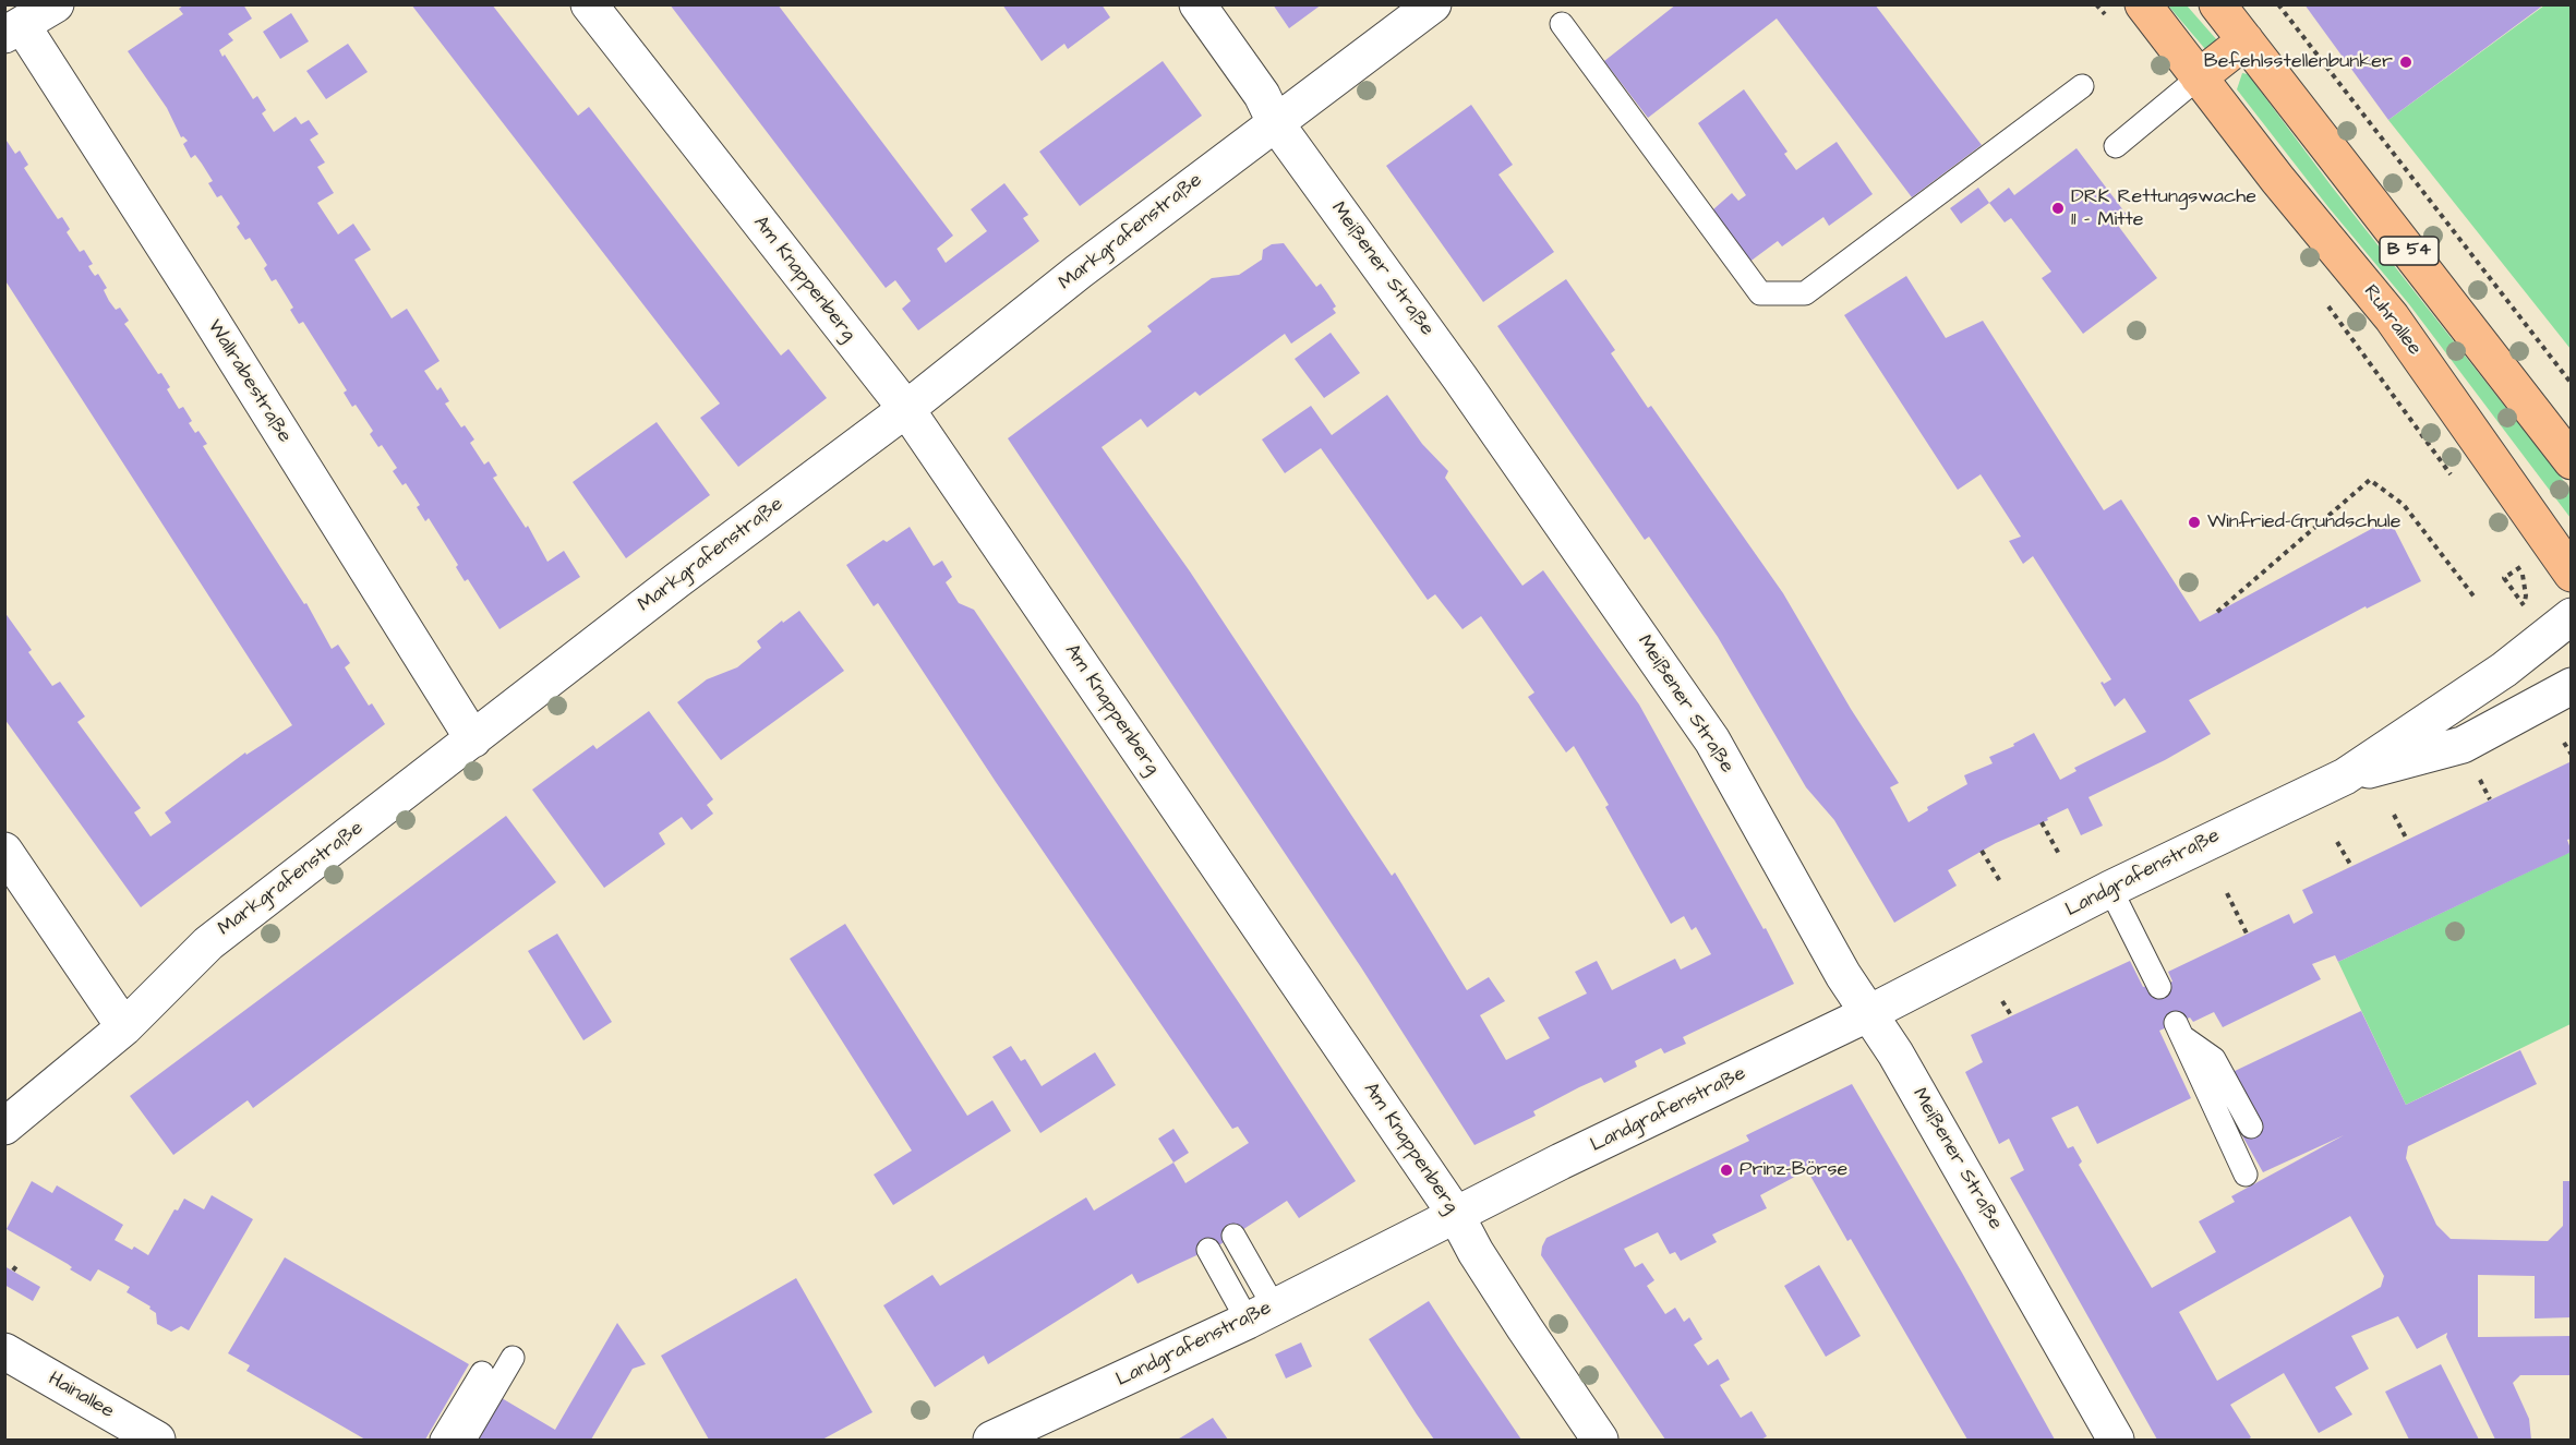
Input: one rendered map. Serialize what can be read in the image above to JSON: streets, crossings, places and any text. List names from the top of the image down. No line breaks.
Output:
{"streets":{"main road":["B 54","Ruhrallee"],"street":["Markgrafenstraße","Meißener Straße","Am Knappenberg","Wallrabestraße","Landgrafenstraße","Hainallee"]},"crossings":[["Markgrafenstraße","Meißener Straße"],["Markgrafenstraße","Am Knappenberg"],["Markgrafenstraße","Wallrabestraße"],["Meißener Straße","Landgrafenstraße"],["Am Knappenberg","Landgrafenstraße"]],"places":["Befehlsstellenbunker","DRK Rettungswache 11 - Mitte","Winfried-Grundschule","Prinz-Börse"]}
